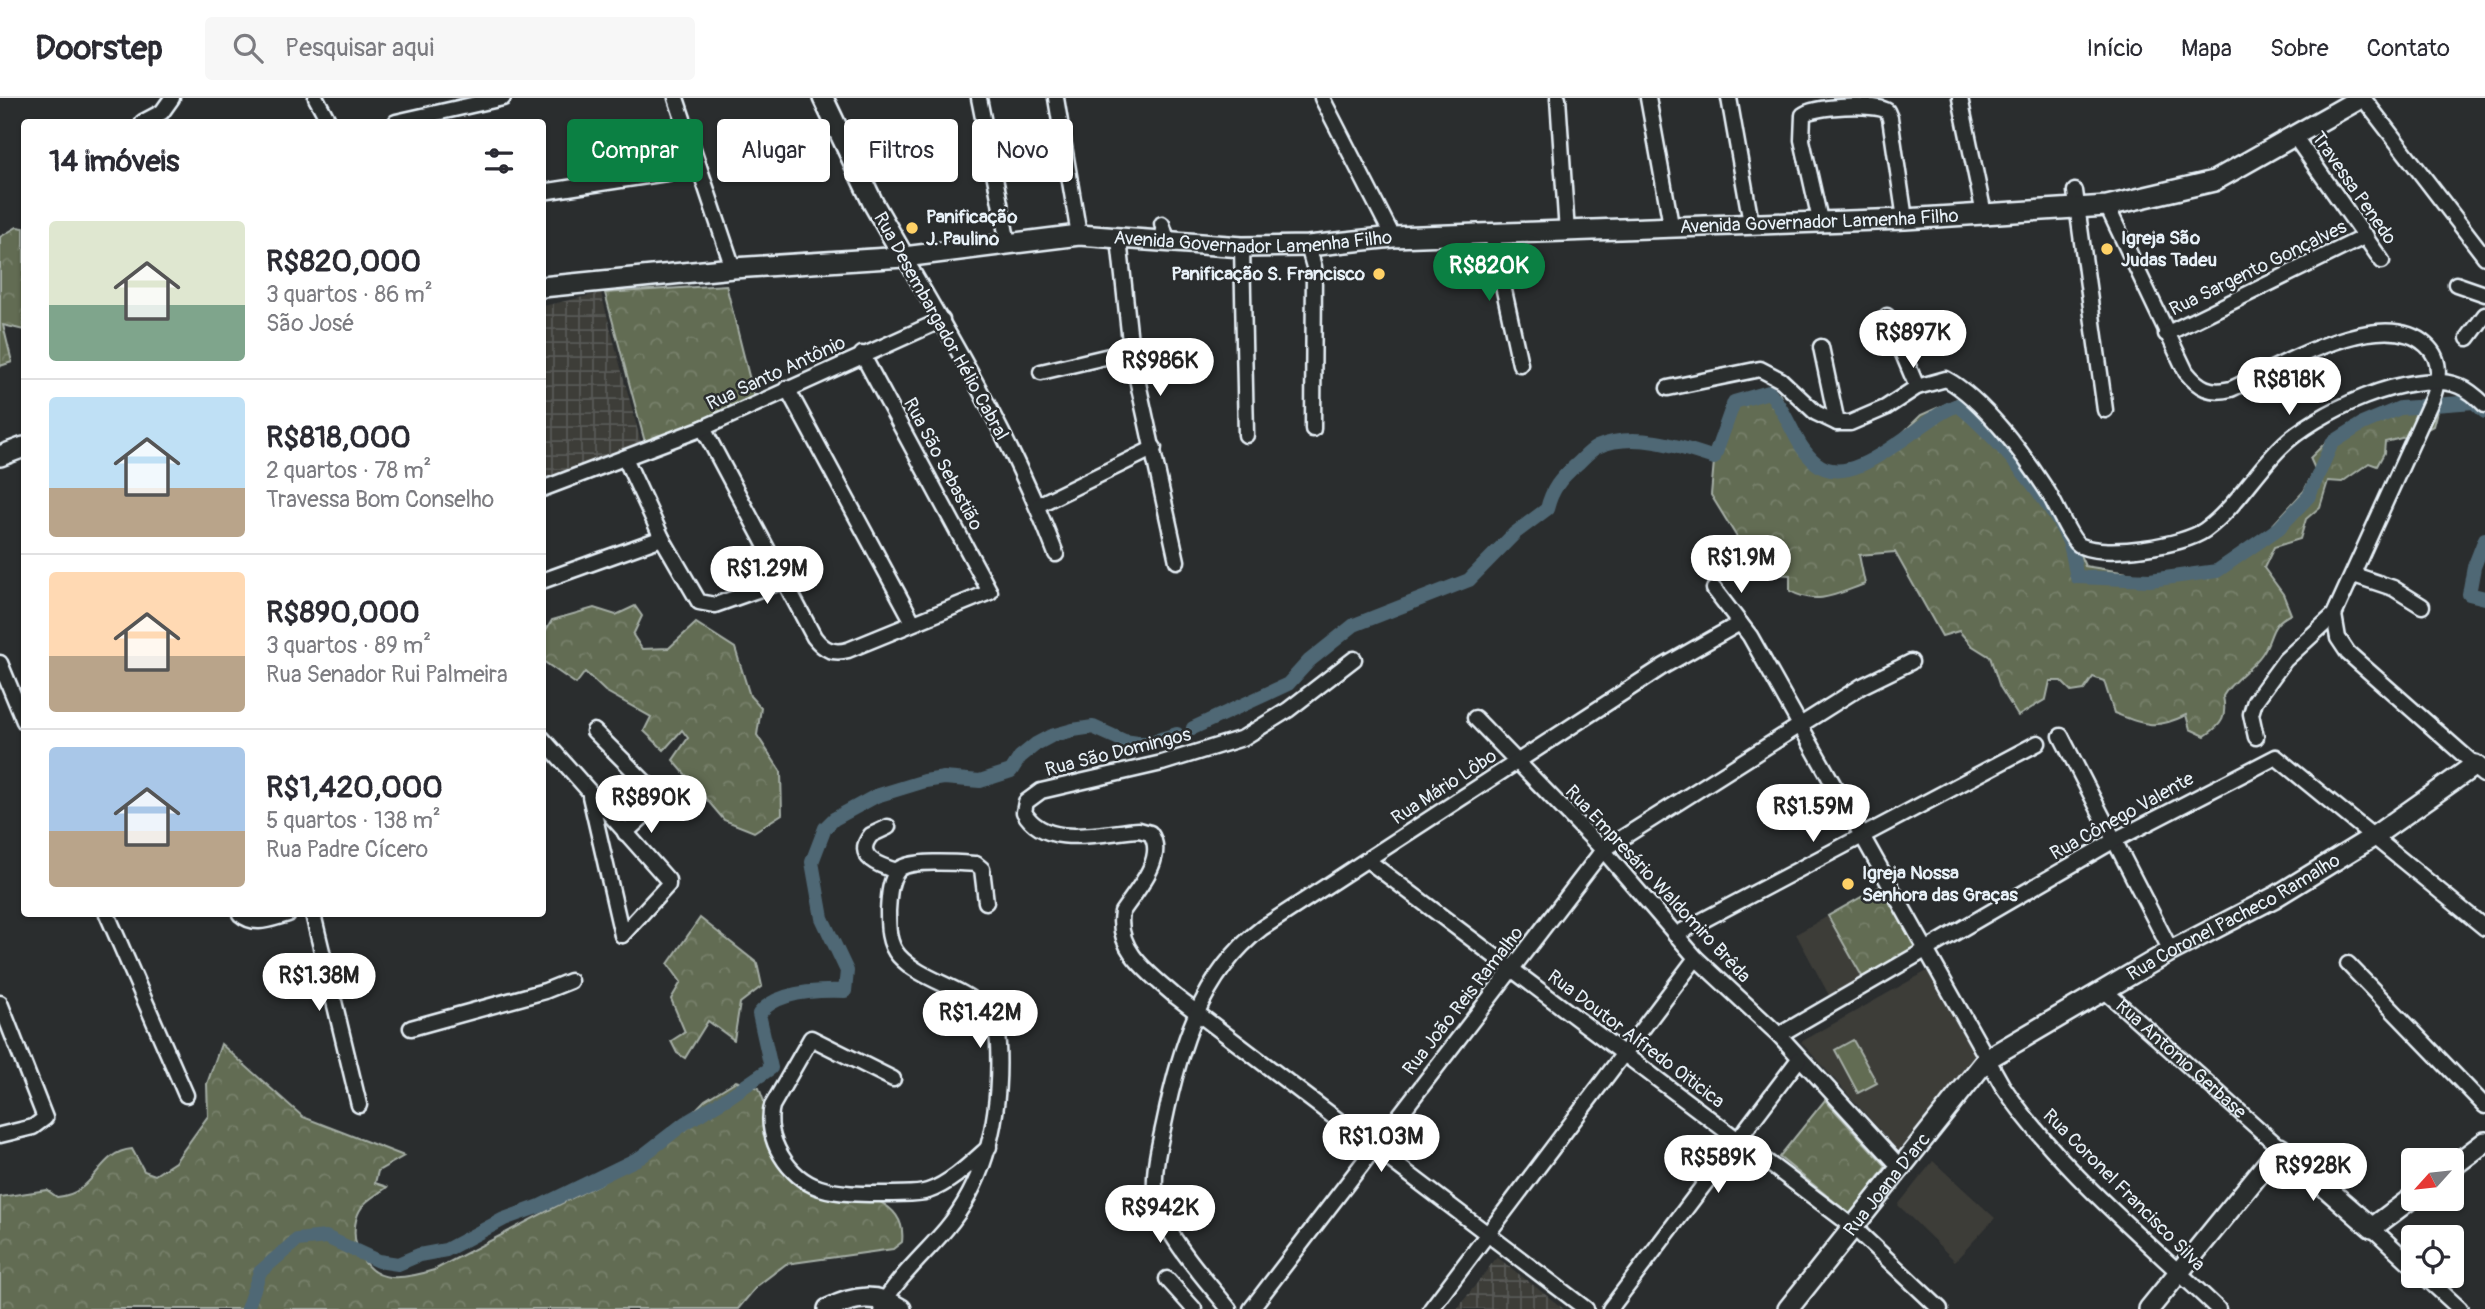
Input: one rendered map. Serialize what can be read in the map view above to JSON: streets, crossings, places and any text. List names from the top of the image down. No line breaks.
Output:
{"streets":{"street":["Travessa Penedo","Avenida Governador Lamenha Filho","Rua Sargento Gonçalves","Rua Desembargador Hélio Cabral","Rua Santo Antônio","Rua São Sebastião","Rua São Domingos","Rua Mário Lôbo","Rua Cônego Valente","Rua Empresário Waldomiro Brêda","Rua Coronel Pacheco Ramalho","Rua João Reis Ramalho","Rua Doutor Alfredo Oiticica","Rua Antônio Gerbase","Rua Joana D'arc","Rua Coronel Francisco Silva"]},"crossings":[["Travessa Penedo","Avenida Governador Lamenha Filho"],["Travessa Penedo","Rua Sargento Gonçalves"],["Avenida Governador Lamenha Filho","Rua Desembargador Hélio Cabral"],["Rua Desembargador Hélio Cabral","Rua Santo Antônio"],["Rua Santo Antônio","Rua São Sebastião"],["Rua São Domingos","Rua Mário Lôbo"],["Rua Mário Lôbo","Rua Empresário Waldomiro Brêda"],["Rua Mário Lôbo","Rua Doutor Alfredo Oiticica"],["Rua Mário Lôbo","Rua Coronel Francisco Silva"],["Rua Cônego Valente","Rua Empresário Waldomiro Brêda"],["Rua Cônego Valente","Rua Coronel Pacheco Ramalho"],["Rua Cônego Valente","Rua Coronel Francisco Silva"],["Rua Empresário Waldomiro Brêda","Rua João Reis Ramalho"],["Rua Empresário Waldomiro Brêda","Rua Joana D'arc"],["Rua Coronel Pacheco Ramalho","Rua Antônio Gerbase"],["Rua Coronel Pacheco Ramalho","Rua Joana D'arc"],["Rua Coronel Pacheco Ramalho","Rua Coronel Francisco Silva"],["Rua João Reis Ramalho","Rua Doutor Alfredo Oiticica"],["Rua Doutor Alfredo Oiticica","Rua Joana D'arc"],["Rua Joana D'arc","Rua Coronel Francisco Silva"]],"places":["Panificação J. Paulino","Igreja São Judas Tadeu","Panificação S. Francisco","Igreja Nossa Senhora das Graças"],"north":"bottom left","page":{"header":"Doorstep","search":"Pesquisar aqui","nav":["Início","Mapa","Sobre","Contato"],"chip":["Comprar","Alugar","Filtros","Novo"],"heading":"14 imóveis","list":[{"name":"R$820,000","note":"3 quartos · 86 m² · São José"},{"name":"R$818,000","note":"2 quartos · 78 m² · Travessa Bom Conselho"},{"name":"R$890,000","note":"3 quartos · 89 m² · Rua Senador Rui Palmeira"},{"name":"R$1,420,000","note":"5 quartos · 138 m² · Rua Padre Cícero"}],"price":["R$820K","R$897K","R$986K","R$818K","R$1.9M","R$1.29M","R$890K","R$1.59M","R$1.38M","R$1.42M","R$1.03M","R$589K","R$928K","R$942K"]}}
